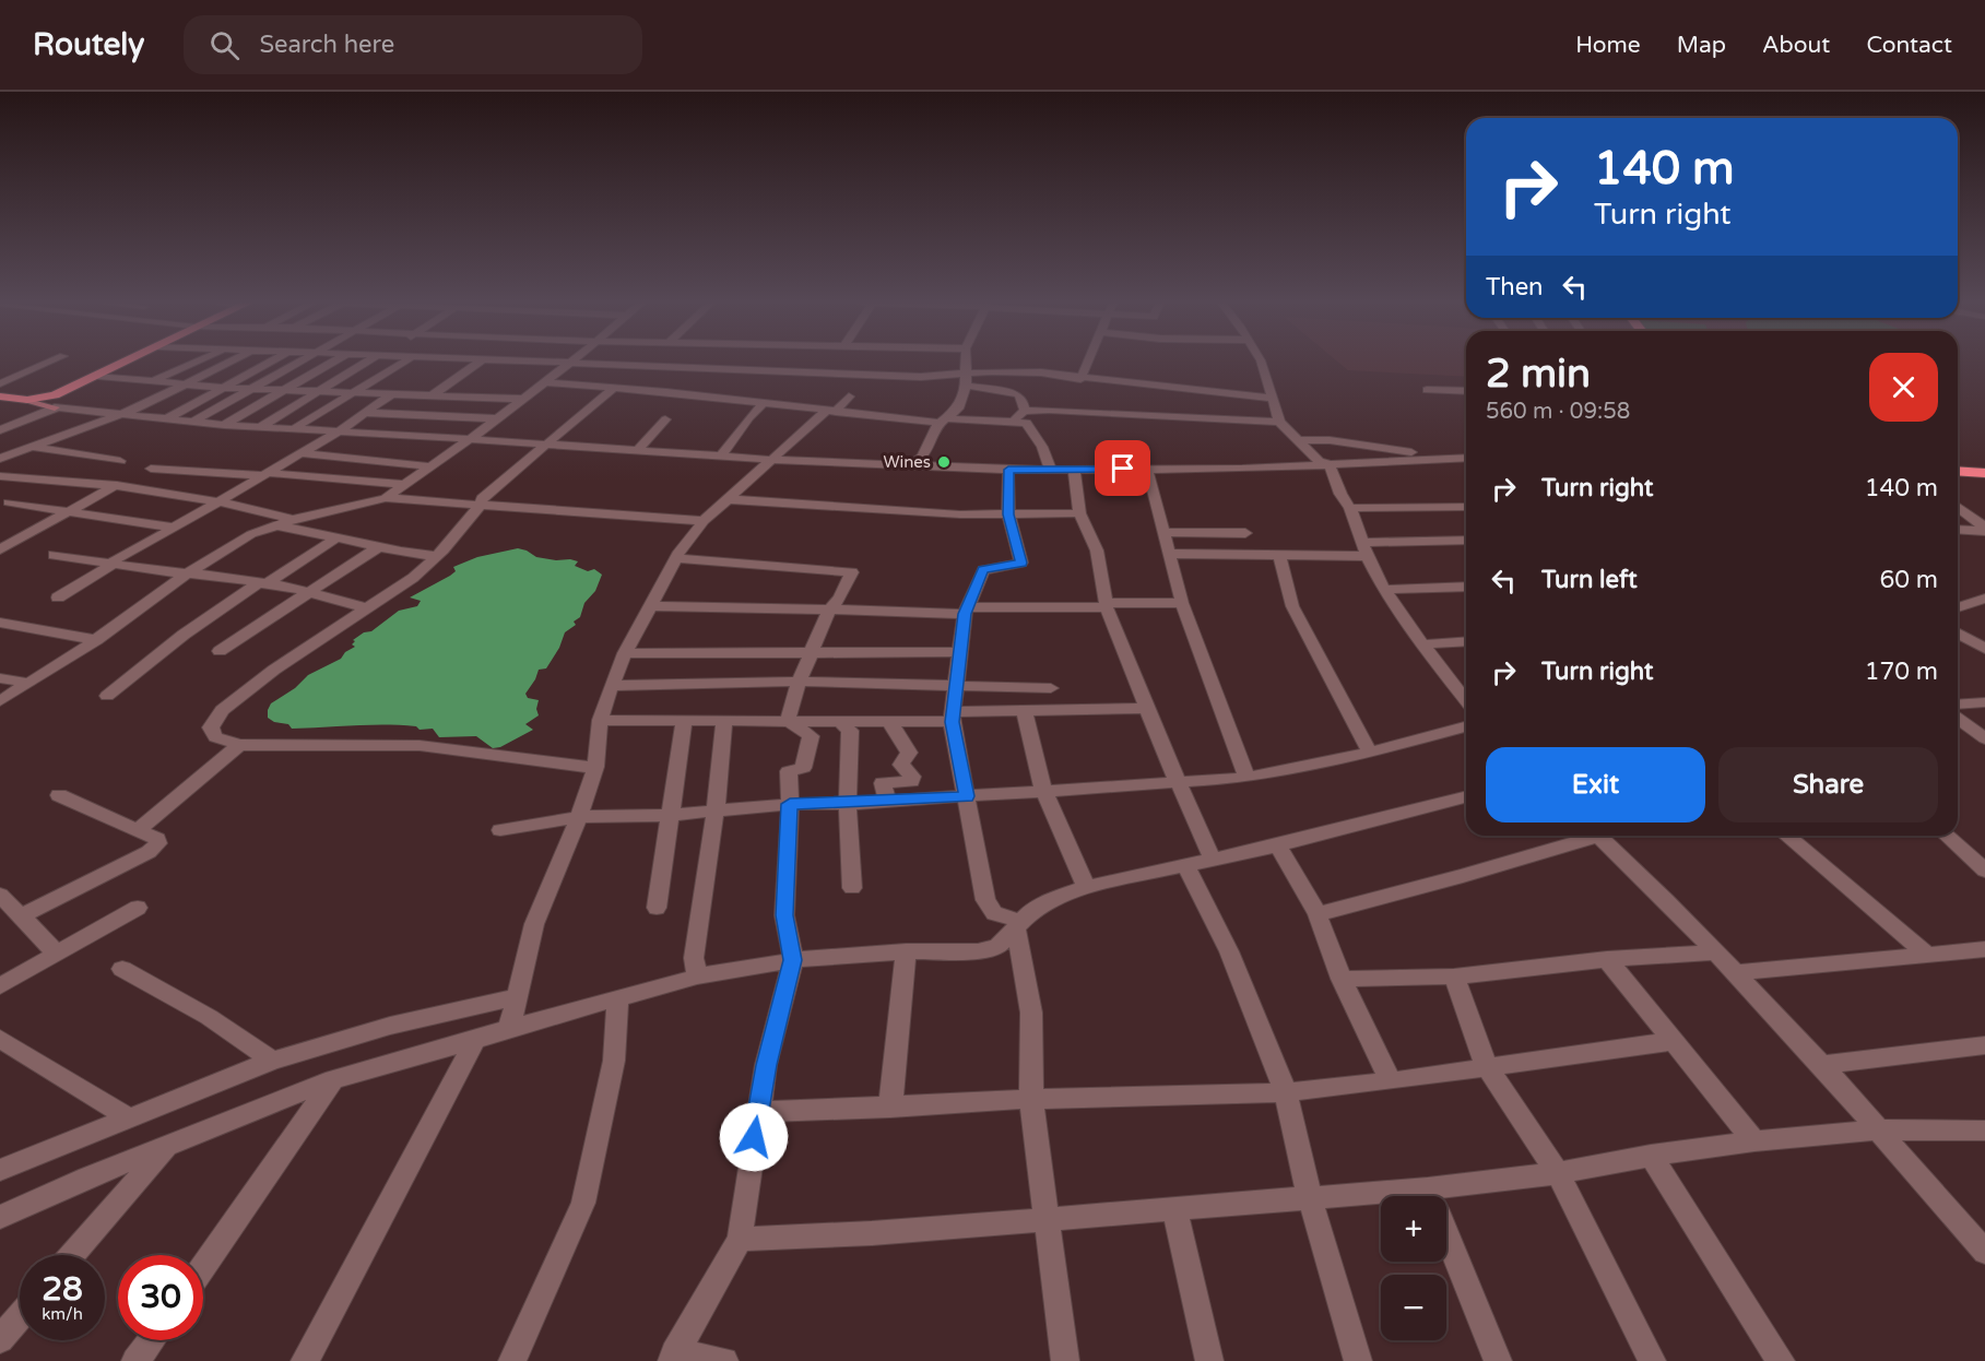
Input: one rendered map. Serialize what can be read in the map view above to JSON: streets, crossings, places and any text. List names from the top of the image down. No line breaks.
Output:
{"places":["Wines"],"page":{"header":"Routely","search":"Search here","nav":["Home","Map","About","Contact"],"turn":["140 m","Turn right"],"then":"Then","heading":["2 min","560 m · 09:58"],"list":[{"name":"Turn right","value":"140 m"},{"name":"Turn left","value":"60 m"},{"name":"Turn right","value":"170 m"}],"buttons":["Exit","Share"],"map_buttons":["+","−"],"speed":"28 km/h","limit":"30"}}
